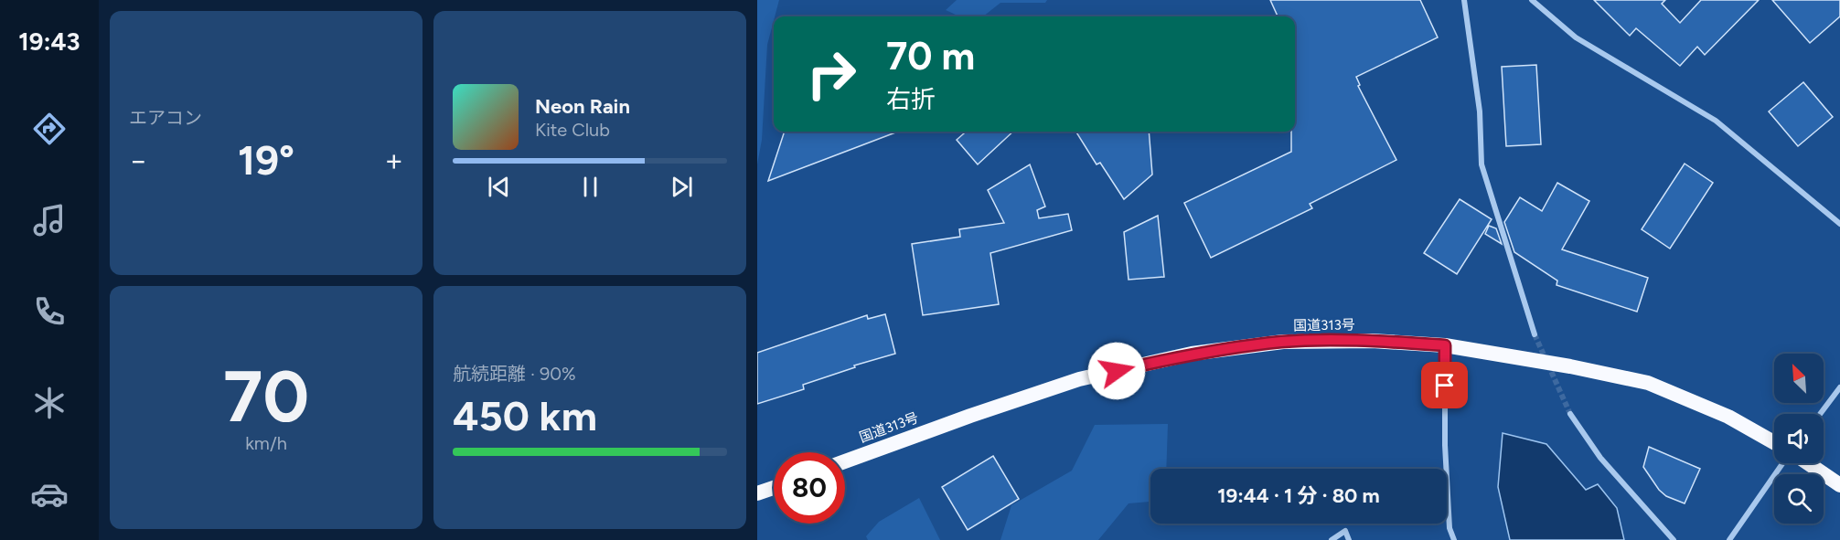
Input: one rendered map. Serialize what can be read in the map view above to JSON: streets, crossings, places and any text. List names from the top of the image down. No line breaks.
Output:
{"streets":{"highway":["国道313号"]},"north":"top left","page":{"tabs":"19:43","tile":["エアコン",["70","km/h"],["航続距離 · 90%","450 km"]],"turn":["70 m","右折"],"song":["Neon Rain","Kite Club"],"heat":["−","19°","+"],"limit":"80","trip":"19:44 · 1 分 · 80 m"}}
